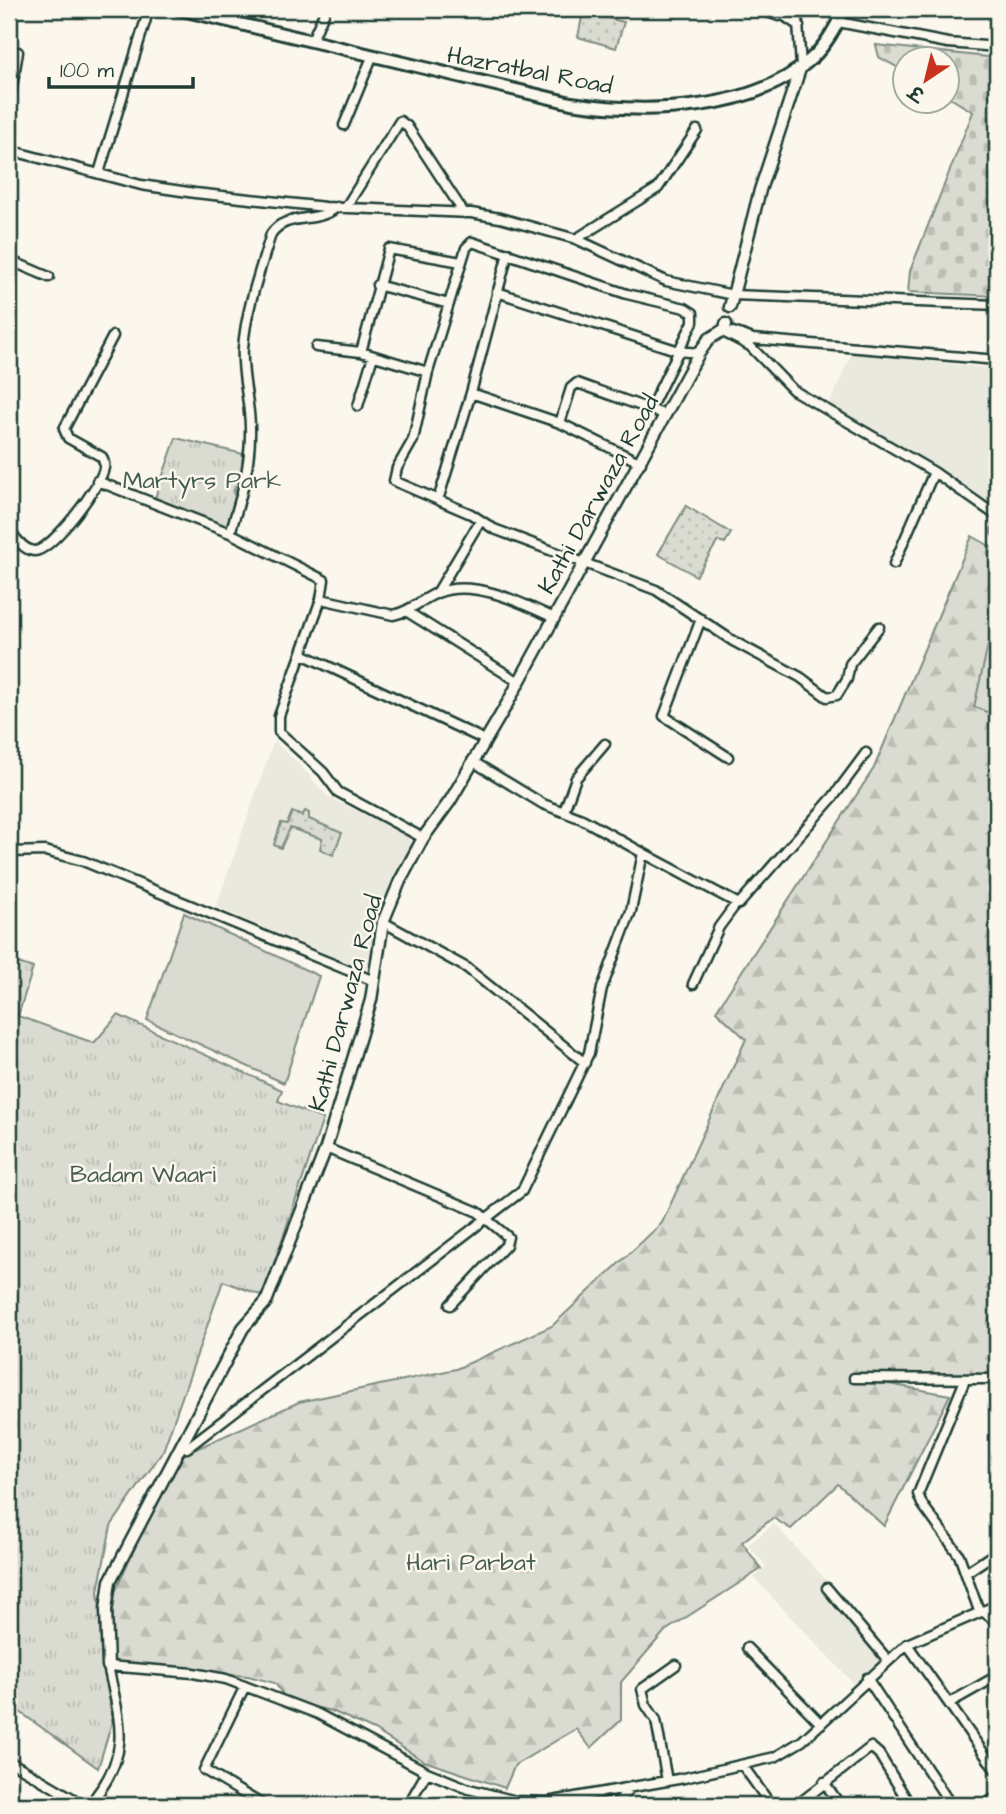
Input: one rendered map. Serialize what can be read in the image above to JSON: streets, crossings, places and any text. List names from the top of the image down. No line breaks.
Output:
{"streets":{"main road":["Hazratbal Road"],"street":["Kathi Darwaza Road"]},"parks":["Martyrs Park","Badam Waari","Hari Parbat"],"scale_bar":"100 m","north":"bottom left"}
